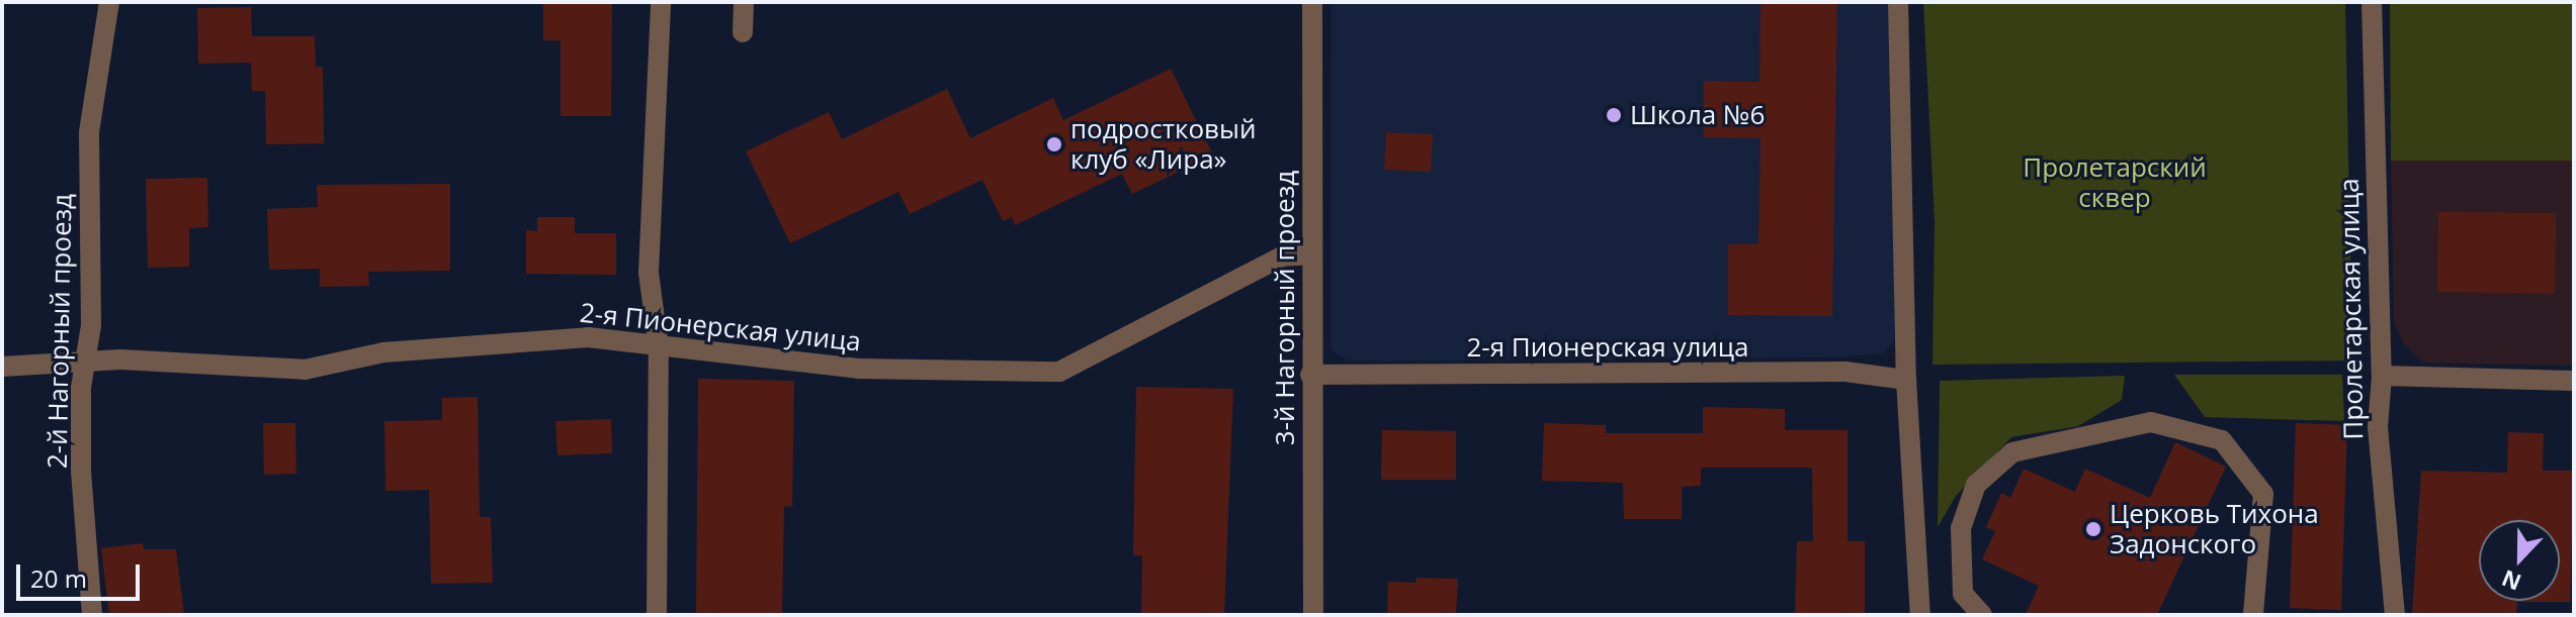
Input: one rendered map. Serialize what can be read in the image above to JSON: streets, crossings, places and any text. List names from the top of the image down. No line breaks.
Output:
{"streets":{"street":["3-й Нагорный проезд","Пролетарская улица","2-я Пионерская улица","2-й Нагорный проезд"]},"crossings":[["3-й Нагорный проезд","2-я Пионерская улица"],["2-я Пионерская улица","2-й Нагорный проезд"]],"parks":["Пролетарский сквер"],"places":["Школа №6","подростковый клуб «Лира»","Церковь Тихона Задонского"],"scale_bar":"20 m","north":"bottom"}
